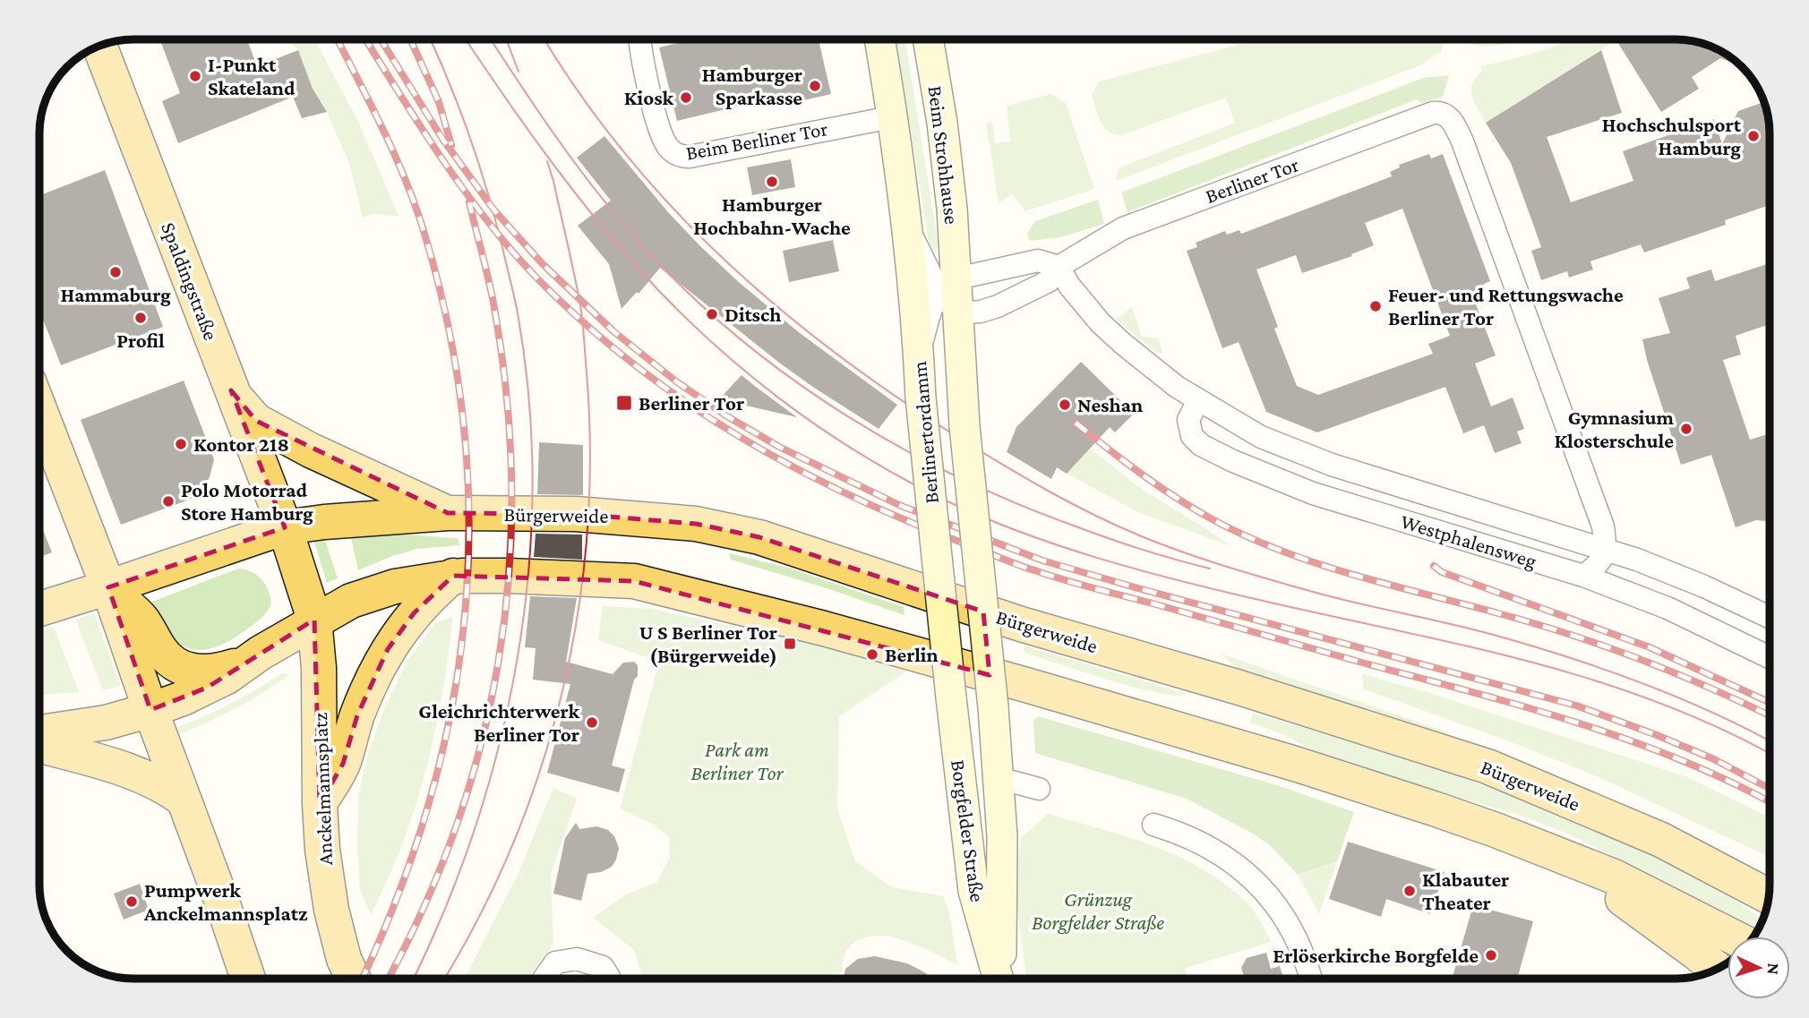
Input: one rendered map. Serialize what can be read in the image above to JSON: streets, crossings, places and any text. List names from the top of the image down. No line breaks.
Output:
{"streets":{"main road":["Beim Strohhause","Spaldingstraße","Berlinertordamm","Bürgerweide","Anckelmannsplatz","Borgfelder Straße"],"street":["Beim Berliner Tor","Berliner Tor","Westphalensweg"]},"crossings":[["Beim Berliner Tor","Berlinertordamm"],["Beim Strohhause","Berliner Tor"],["Beim Strohhause","Berlinertordamm"],["Berliner Tor","Berlinertordamm"],["Berliner Tor","Westphalensweg"],["Spaldingstraße","Bürgerweide"],["Spaldingstraße","Anckelmannsplatz"],["Berlinertordamm","Borgfelder Straße"],["Bürgerweide","Anckelmannsplatz"]],"parks":["Park am Berliner Tor","Grünzug Borgfelder Straße"],"places":{"other":["I-Punkt Skateland","Hamburger Sparkasse","Kiosk","Hochschulsport Hamburg","Hamburger Hochbahn-Wache","Hammaburg","Feuer- und Rettungswache Berliner Tor","Ditsch","Profil","Neshan","Gymnasium Klosterschule","Kontor 218","Polo Motorrad Store Hamburg","Berlin","Gleichrichterwerk Berliner Tor","Klabauter Theater","Pumpwerk Anckelmannsplatz","Erlöserkirche Borgfelde"],"transit":["Berliner Tor","U S Berliner Tor (Bürgerweide)"]},"north":"right"}
